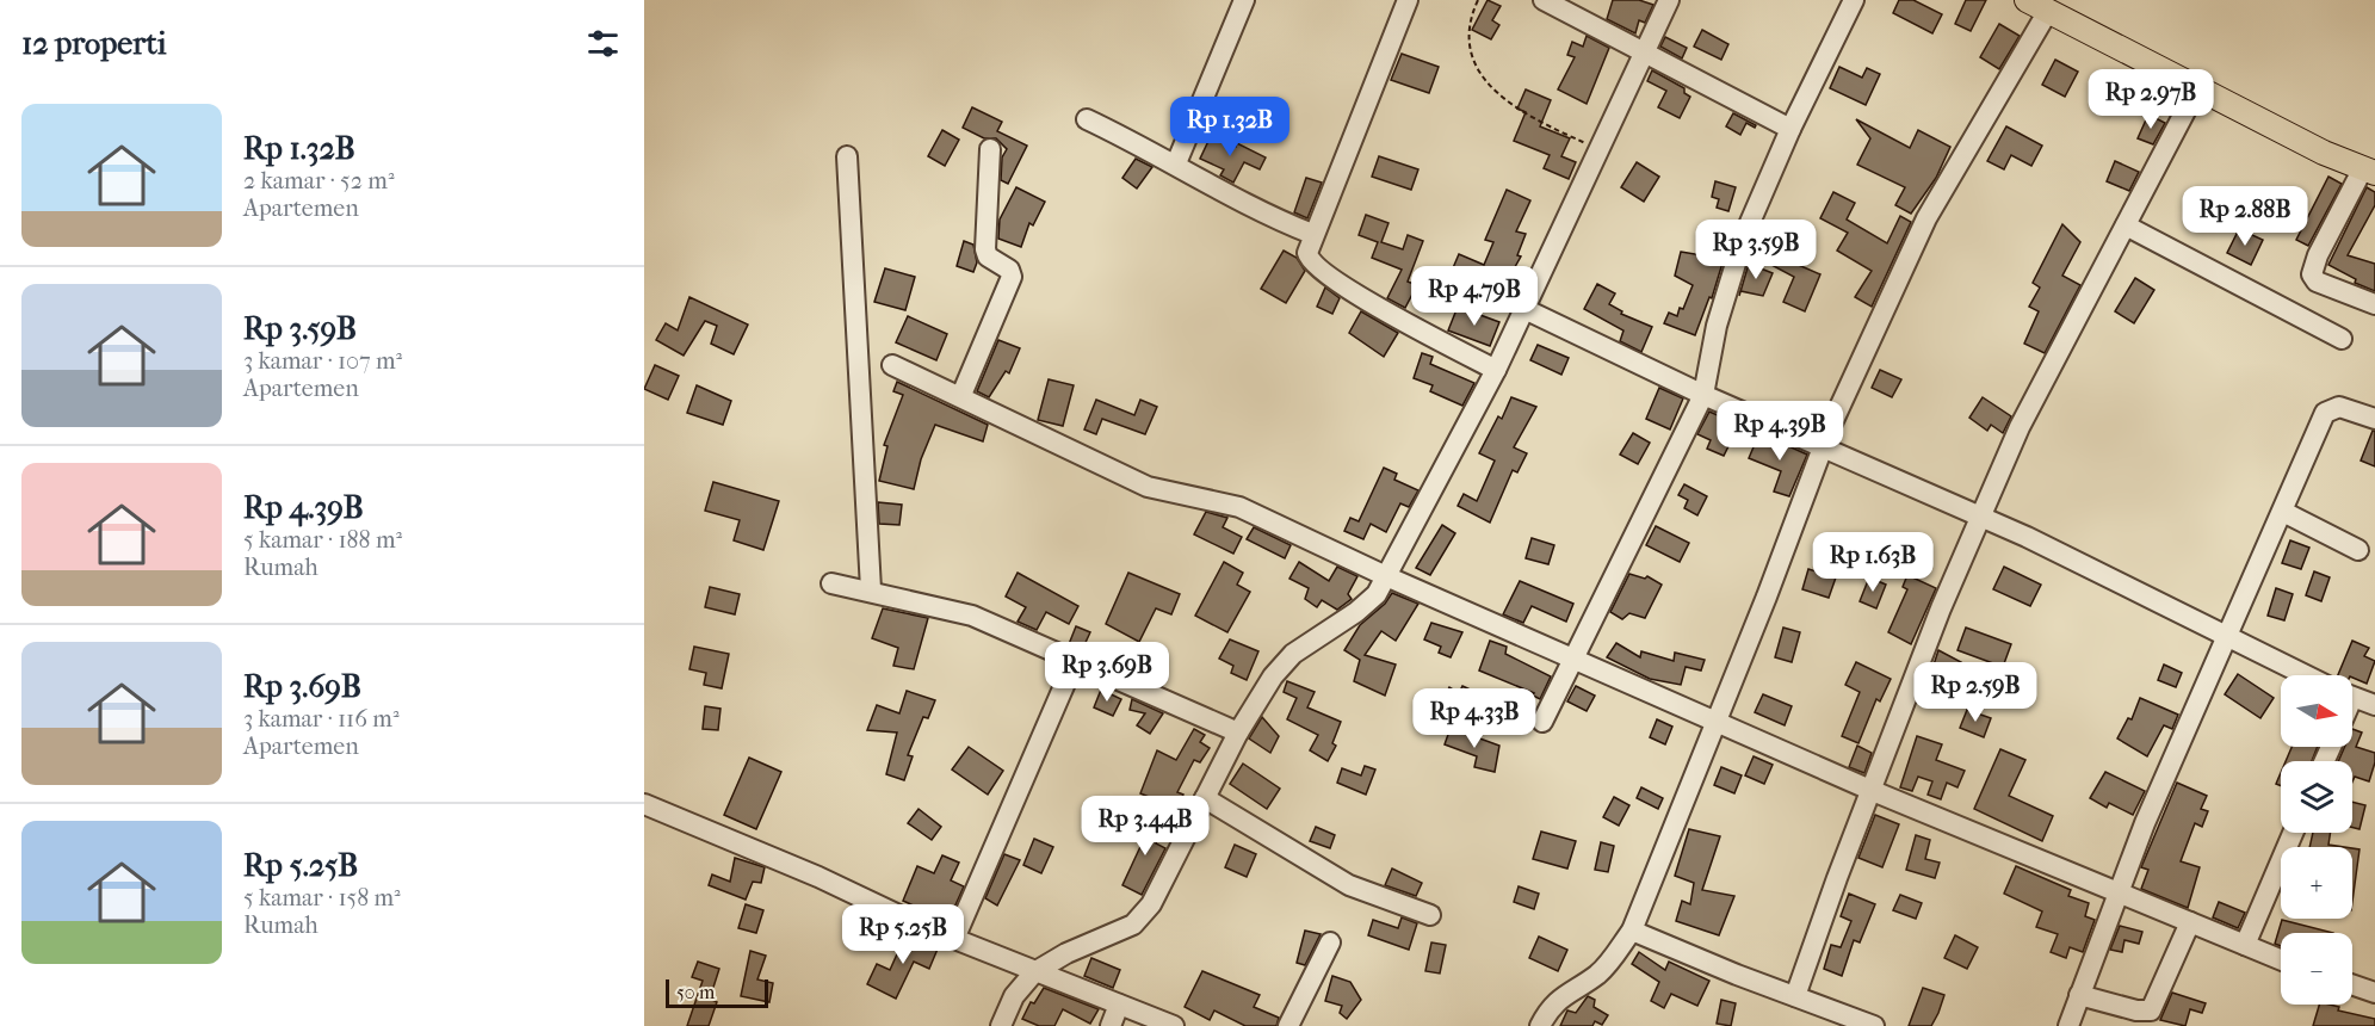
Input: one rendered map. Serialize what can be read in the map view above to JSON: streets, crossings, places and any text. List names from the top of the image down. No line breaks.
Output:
{"scale_bar":"50 m","north":"right","page":{"heading":"12 properti","price":["Rp 2.97B","Rp 1.32B","Rp 2.88B","Rp 3.59B","Rp 4.79B","Rp 4.39B","Rp 1.63B","Rp 3.69B","Rp 2.59B","Rp 4.33B","Rp 3.44B","Rp 5.25B"],"list":[{"name":"Rp 1.32B","note":"2 kamar · 52 m² · Apartemen"},{"name":"Rp 3.59B","note":"3 kamar · 107 m² · Apartemen"},{"name":"Rp 4.39B","note":"5 kamar · 188 m² · Rumah"},{"name":"Rp 3.69B","note":"3 kamar · 116 m² · Apartemen"},{"name":"Rp 5.25B","note":"5 kamar · 158 m² · Rumah"}],"map_buttons":["+","−"],"scale":"50 m"}}
